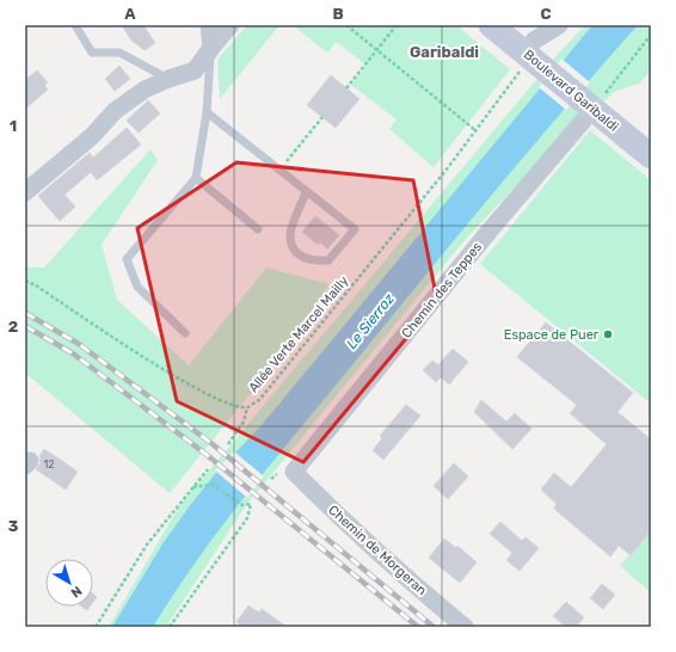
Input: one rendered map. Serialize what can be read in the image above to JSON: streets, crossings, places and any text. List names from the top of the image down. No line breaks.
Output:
{"streets":{"main road":["Boulevard Garibaldi"],"street":["Chemin des Teppes","Chemin de Morgeran"],"path":["Allée Verte Marcel Mailly"]},"crossings":[["Boulevard Garibaldi","Chemin des Teppes"],["Boulevard Garibaldi","Allée Verte Marcel Mailly"],["Chemin des Teppes","Chemin de Morgeran"]],"districts":["Garibaldi"],"water":["Le Sierroz"],"places":["Espace de Puer"],"house_numbers":["12"],"north":"bottom right","grid":{"columns":["A","B","C"],"rows":["1","2","3"]}}
